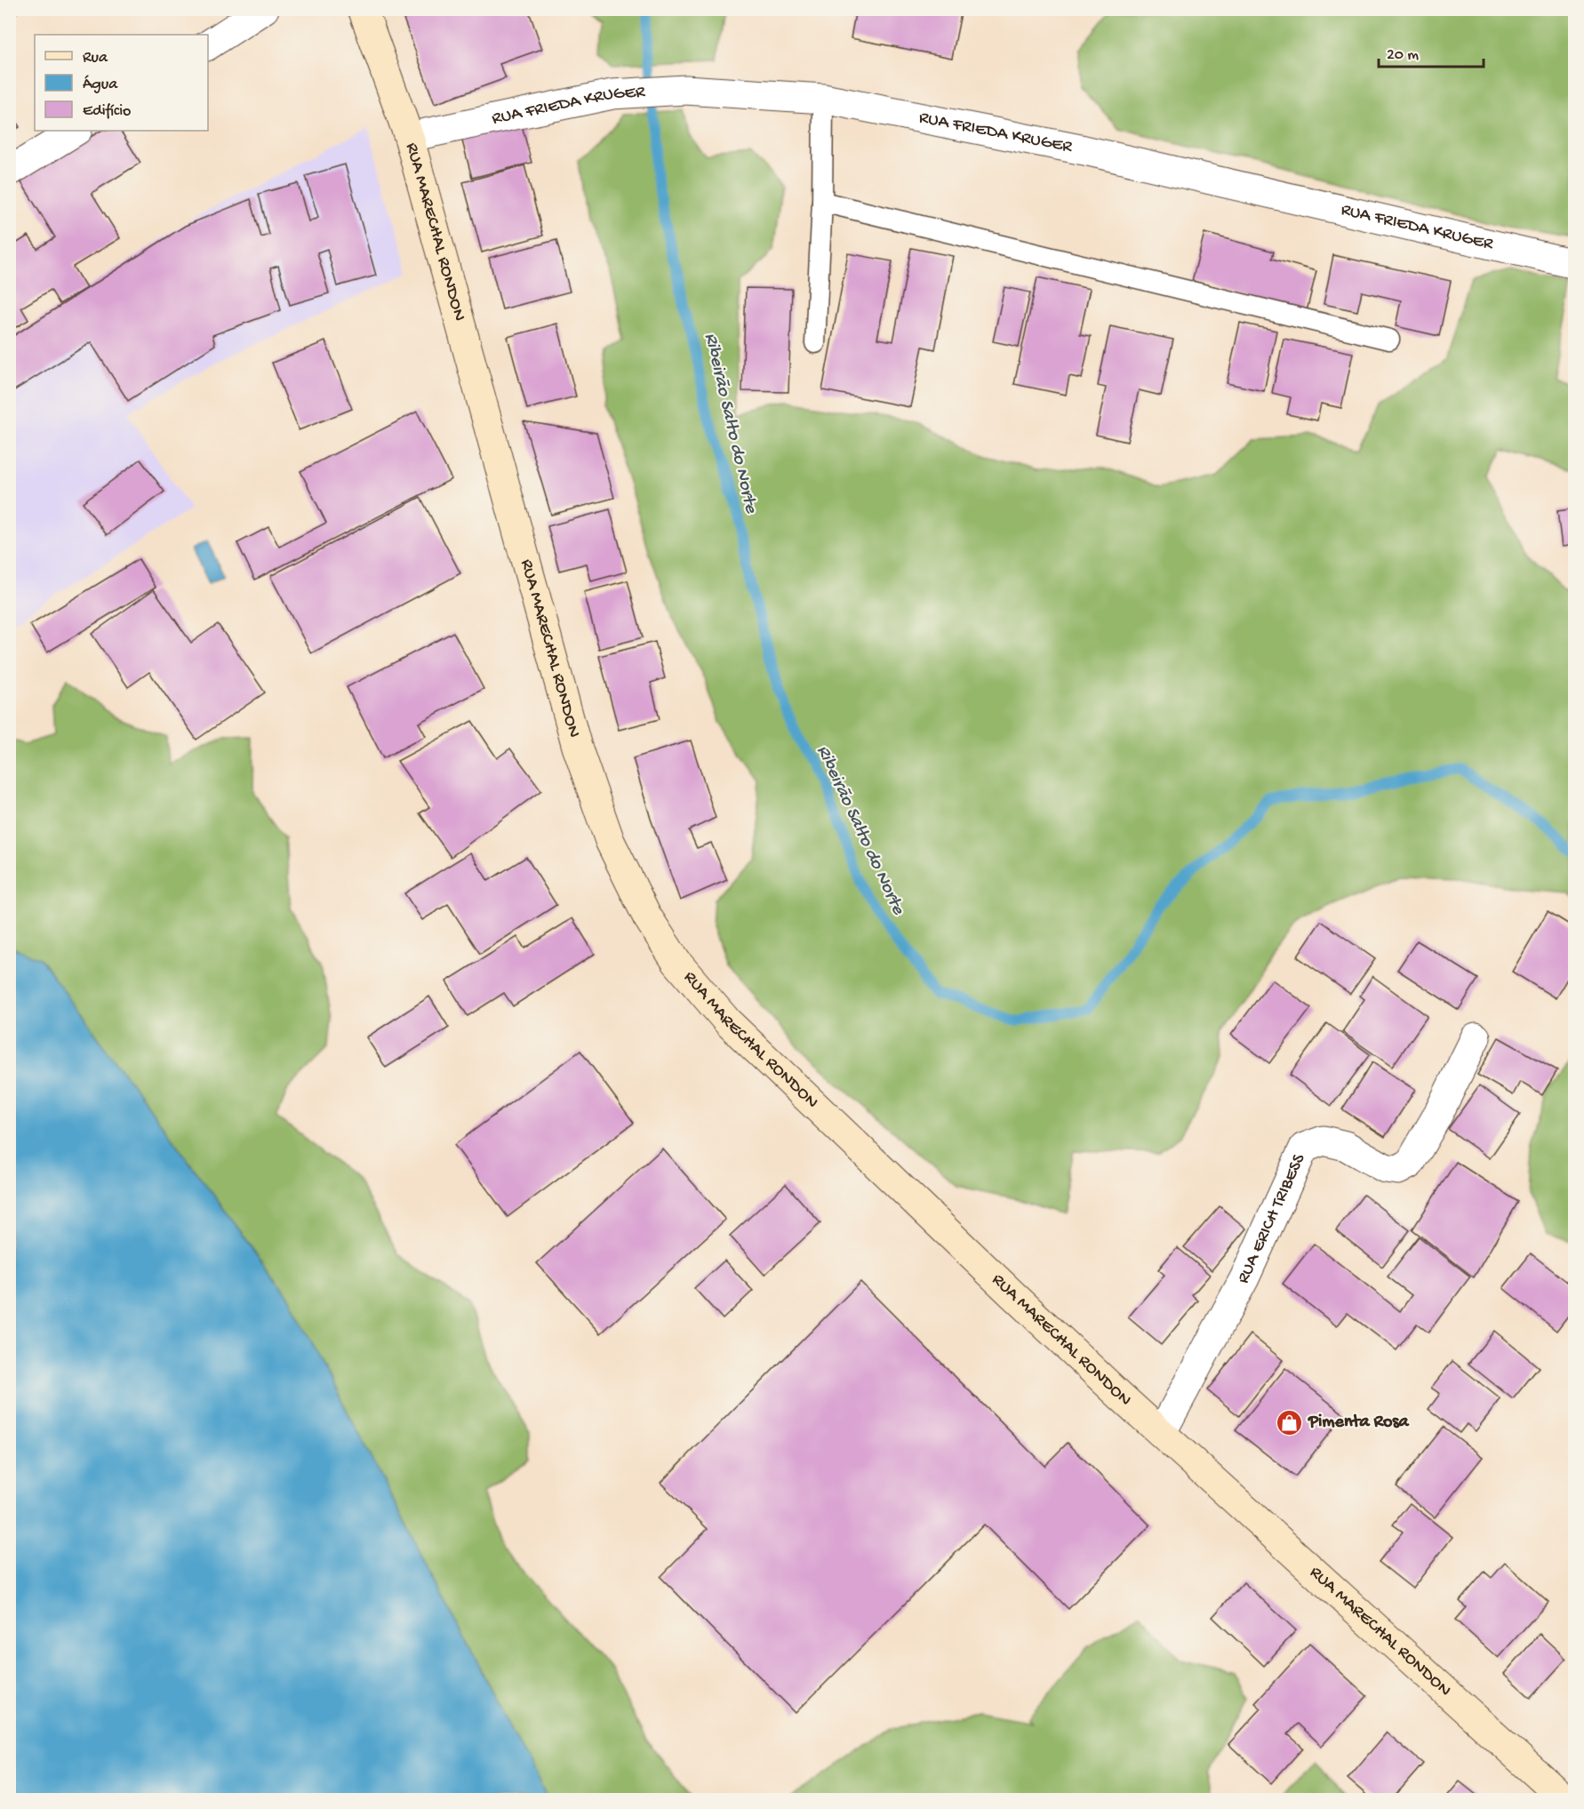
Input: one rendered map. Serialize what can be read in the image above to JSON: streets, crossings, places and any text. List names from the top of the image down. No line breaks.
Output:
{"streets":{"main road":["RUA MARECHAL RONDON"],"street":["RUA FRIEDA KRUGER","RUA ERICH TRIBESS"]},"crossings":[["RUA FRIEDA KRUGER","RUA MARECHAL RONDON"],["RUA MARECHAL RONDON","RUA ERICH TRIBESS"]],"water":["Ribeirão Salto do Norte"],"places":{"shop":["Pimenta Rosa"]},"legend":["Rua","Água","Edifício"],"scale_bar":"20 m"}
